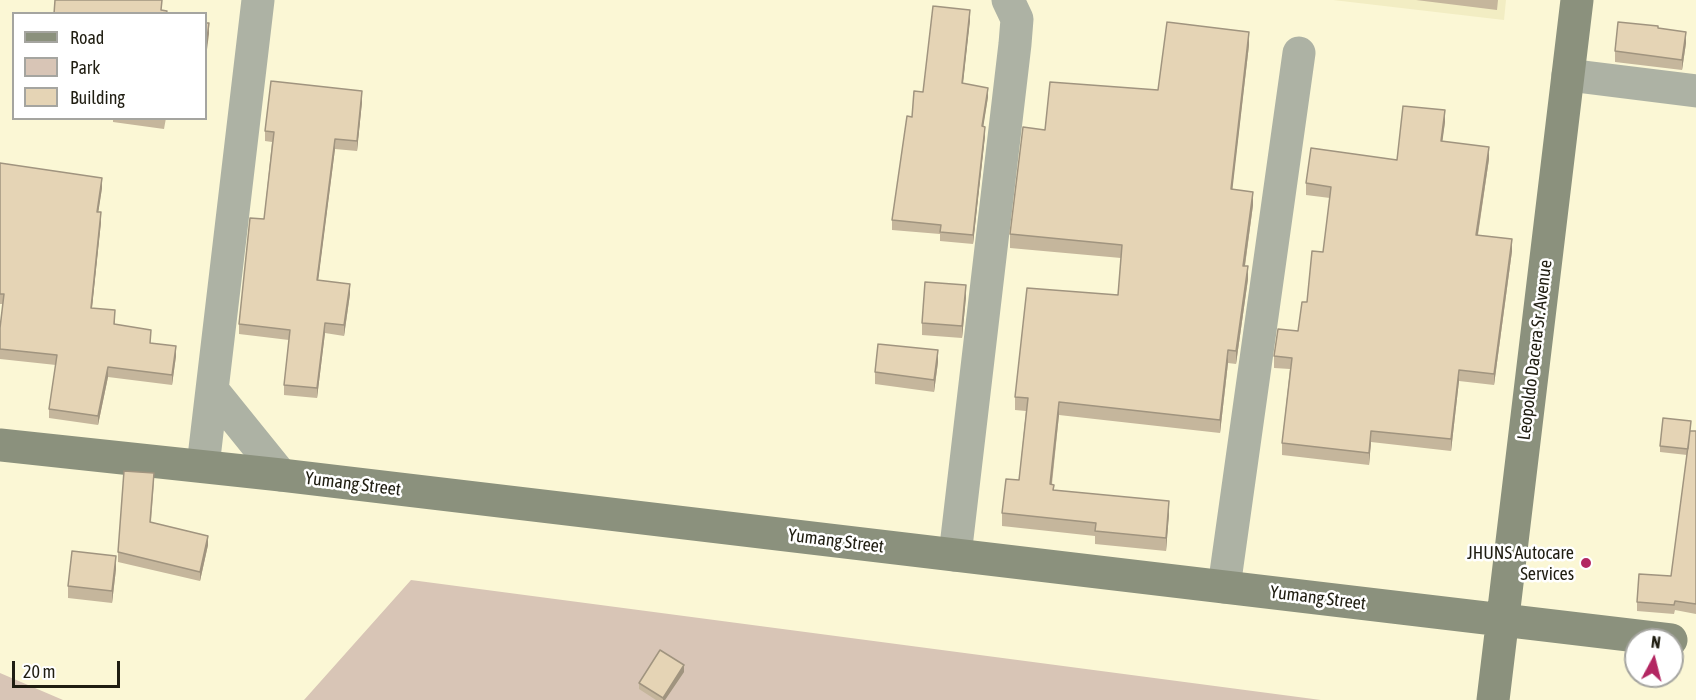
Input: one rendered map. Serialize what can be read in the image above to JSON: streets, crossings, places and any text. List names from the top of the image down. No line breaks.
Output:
{"streets":{"main road":["Leopoldo Dacera Sr. Avenue","Yumang Street"]},"crossings":[["Leopoldo Dacera Sr. Avenue","Yumang Street"]],"places":["JHUNS Autocare Services"],"legend":["Road","Park","Building"],"scale_bar":"20 m","north":"top"}
